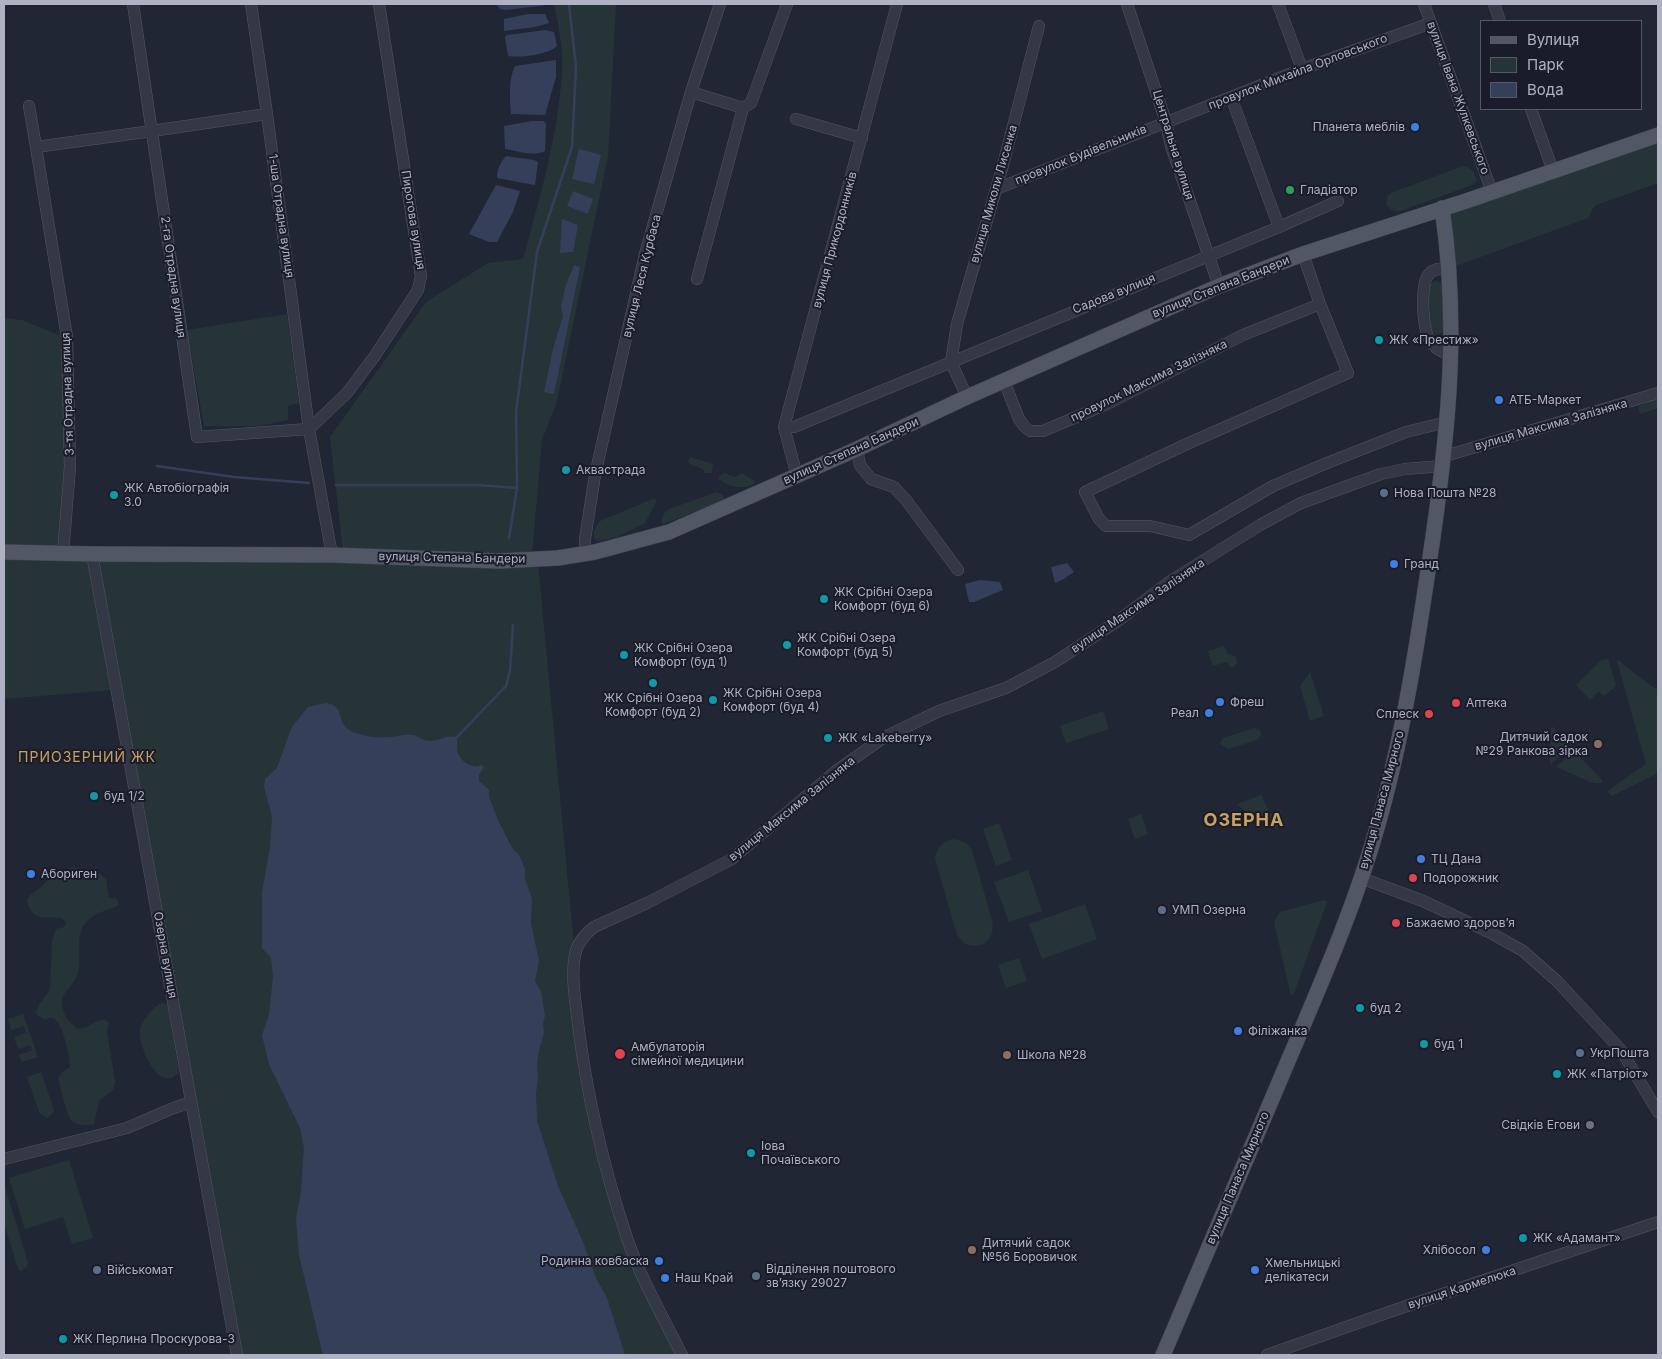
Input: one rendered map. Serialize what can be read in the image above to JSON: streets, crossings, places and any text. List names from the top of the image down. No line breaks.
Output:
{"streets":{"main road":["вулиця Степана Бандери","вулиця Панаса Мирного"],"street":["провулок Михайла Орловського","вулиця Івана Жулкевського","Центральна вулиця","провулок Будівельників","вулиця Миколи Лисенка","1-ша Отрадна вулиця","Пирогова вулиця","вулиця Прикордонників","вулиця Леся Курбаса","2-га Отрадна вулиця","Садова вулиця","провулок Максима Залізняка","3-тя Отрадна вулиця","вулиця Максима Залізняка","Озерна вулиця","вулиця Кармелюка"]},"crossings":[["провулок Михайла Орловського","вулиця Івана Жулкевського"],["провулок Михайла Орловського","Центральна вулиця"],["провулок Михайла Орловського","провулок Будівельників"],["вулиця Івана Жулкевського","вулиця Степана Бандери"],["Центральна вулиця","провулок Будівельників"],["Центральна вулиця","вулиця Степана Бандери"],["Центральна вулиця","Садова вулиця"],["провулок Будівельників","вулиця Миколи Лисенка"],["вулиця Миколи Лисенка","Садова вулиця"],["1-ша Отрадна вулиця","Пирогова вулиця"],["1-ша Отрадна вулиця","2-га Отрадна вулиця"],["1-ша Отрадна вулиця","вулиця Степана Бандери"],["Пирогова вулиця","2-га Отрадна вулиця"],["вулиця Прикордонників","вулиця Степана Бандери"],["вулиця Прикордонників","Садова вулиця"],["вулиця Леся Курбаса","вулиця Степана Бандери"],["вулиця Степана Бандери","провулок Максима Залізняка"],["вулиця Степана Бандери","3-тя Отрадна вулиця"],["вулиця Степана Бандери","вулиця Панаса Мирного"],["вулиця Степана Бандери","Озерна вулиця"],["вулиця Максима Залізняка","вулиця Панаса Мирного"]],"districts":["ПРИОЗЕРНИЙ ЖК","ОЗЕРНА"],"places":["Планета меблів","Гладіатор","ЖК «Престиж»","АТБ-Маркет","Аквастрада","Нова Пошта №28","ЖК Автобіографія 3.0","Гранд","ЖК Срібні Озера Комфорт (буд 6)","ЖК Срібні Озера Комфорт (буд 5)","ЖК Срібні Озера Комфорт (буд 1)","ЖК Срібні Озера Комфорт (буд 2)","ЖК Срібні Озера Комфорт (буд 4)","Фреш","Аптека","Реал","Сплеск","ЖК «Lakeberry»","Дитячий садок №29 Ранкова зірка","буд 1/2","ТЦ Дана","Абориген","Подорожник","УМП Озерна","Бажаємо здоровʼя","буд 2","Філіжанка","буд 1","УкрПошта","Амбулаторія сімейної медицини","Школа №28","ЖК «Патріот»","Свідків Егови","Іова Почаївського","ЖК «Адамант»","Дитячий садок №56 Боровичок","Хлібосол","Родинна ковбаска","Військомат","Хмельницькі делікатеси","Відділення поштового зв’язку 29027","Наш Край","ЖК Перлина Проскурова-3"],"legend":["Вулиця","Парк","Вода"]}
